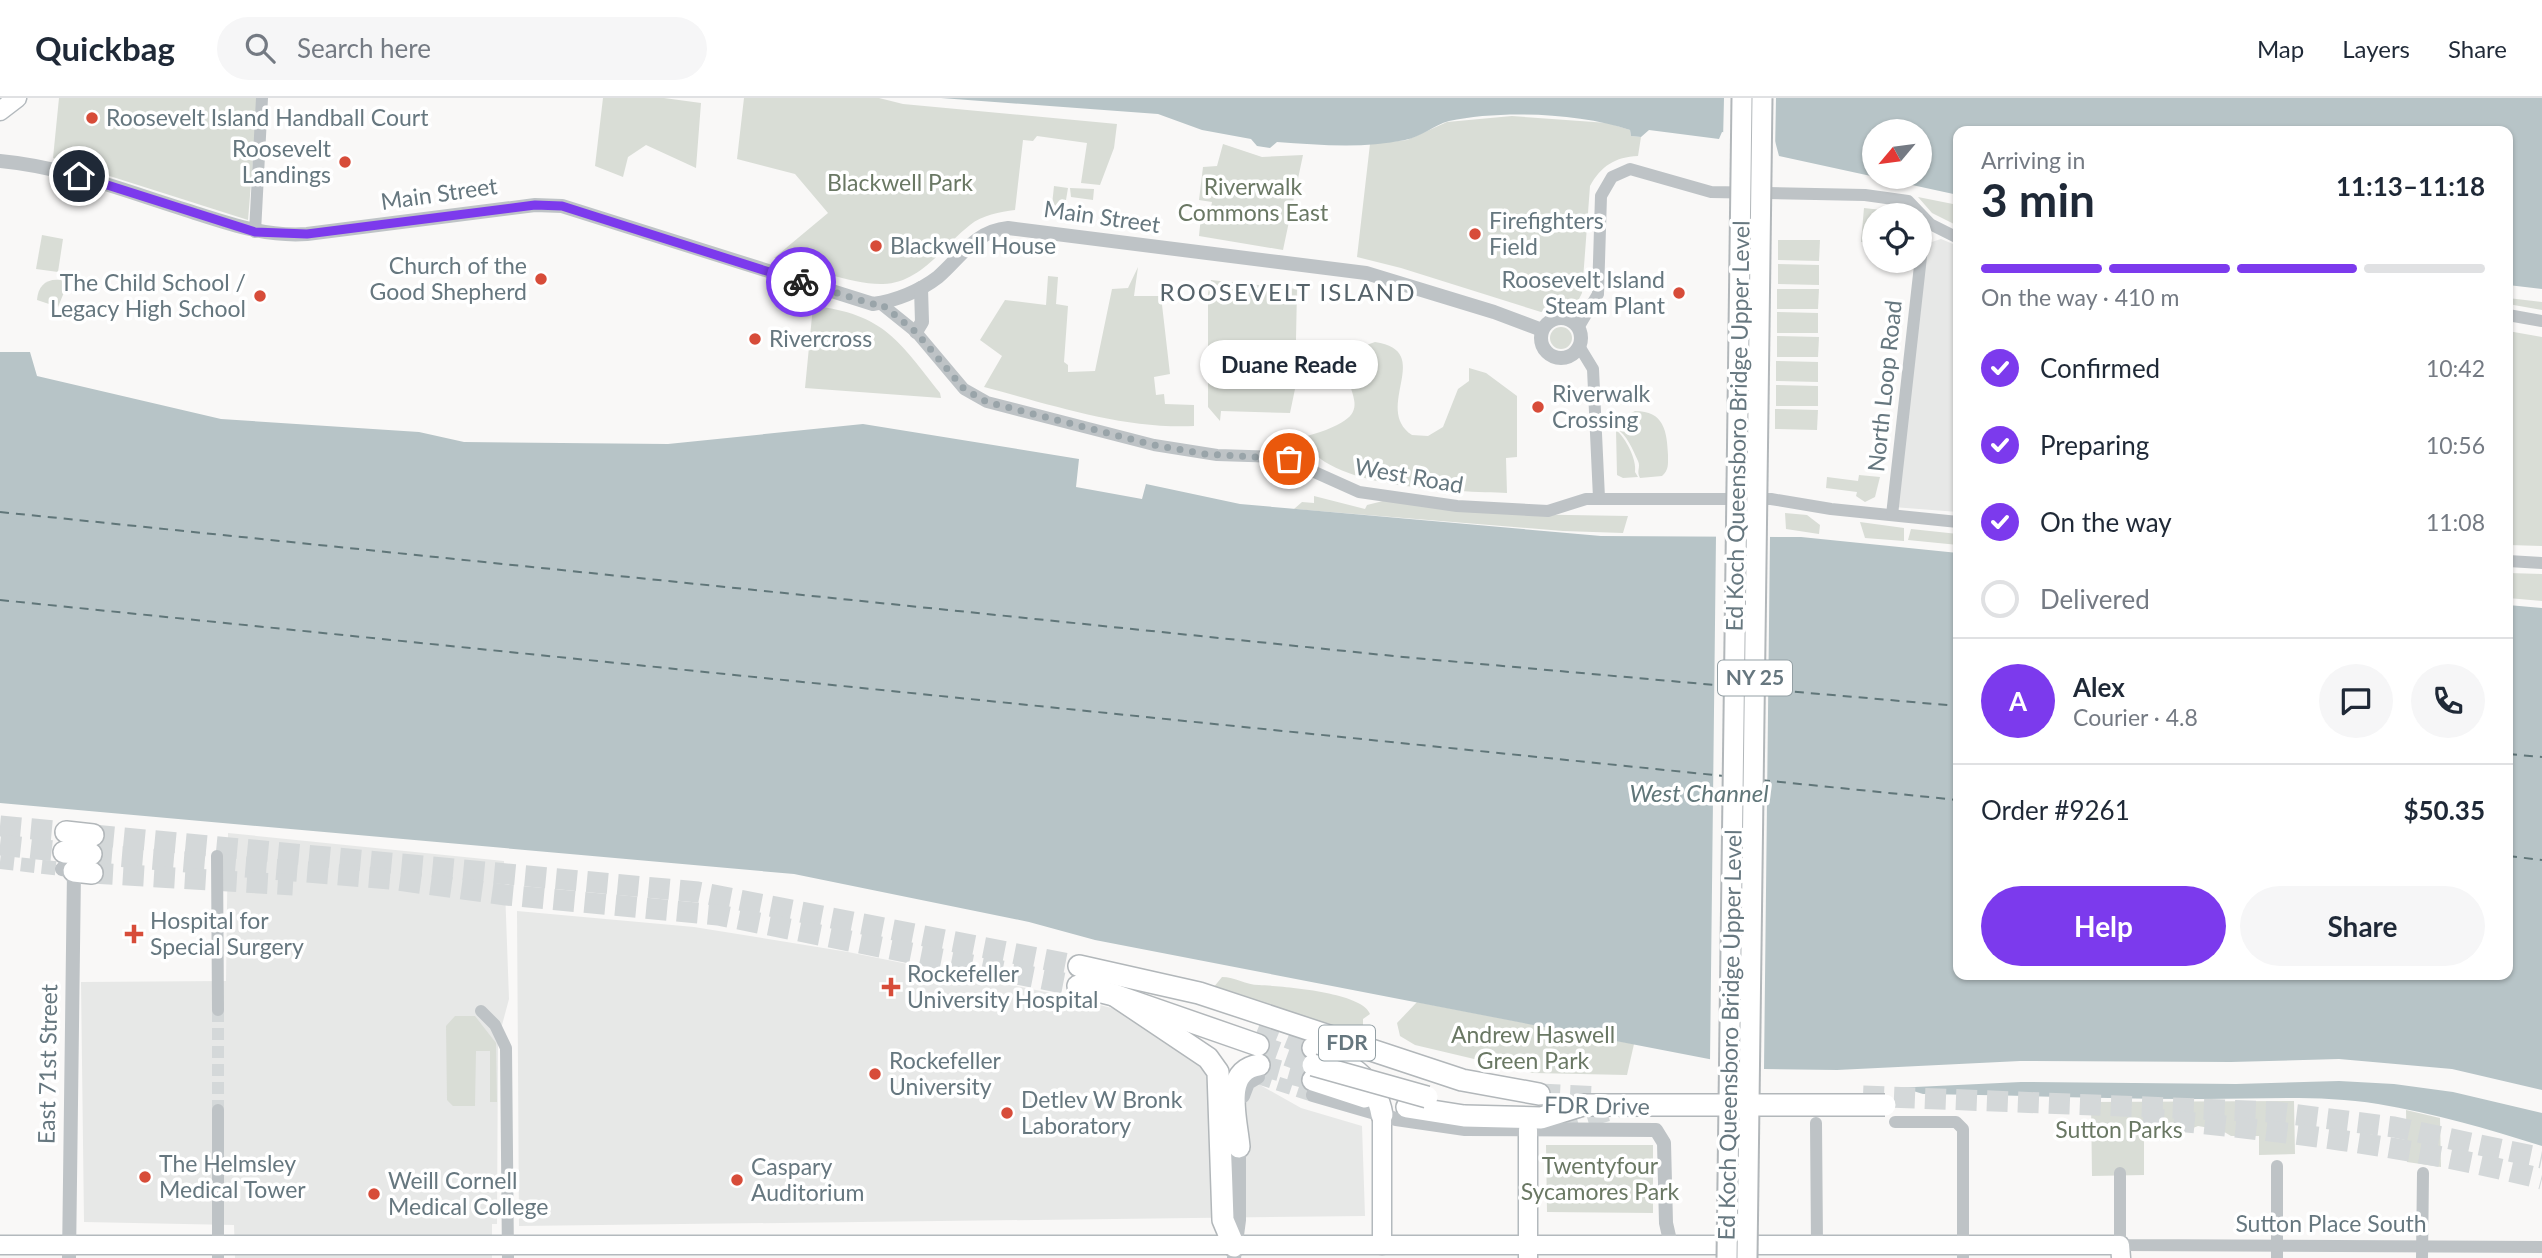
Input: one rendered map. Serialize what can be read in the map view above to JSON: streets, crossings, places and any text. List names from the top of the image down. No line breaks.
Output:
{"streets":{"highway":["Ed Koch Queensboro Bridge Upper Level","NY 25","FDR","FDR Drive"],"street":["Main Street","North Loop Road","West Road","East 71st Street","Sutton Place South"]},"crossings":[["Main Street","West Road"],["North Loop Road","West Road"],["FDR","FDR Drive"]],"districts":["ROOSEVELT ISLAND"],"water":["West Channel"],"parks":["Blackwell Park","Riverwalk Commons East","Andrew Haswell Green Park","Sutton Parks","Twentyfour Sycamores Park"],"places":{"other":["Roosevelt Island Handball Court","Roosevelt Landings","Firefighters Field","Blackwell House","Church of the Good Shepherd","Roosevelt Island Steam Plant","The Child School / Legacy High School","Rivercross","Riverwalk Crossing","Duane Reade","Rockefeller University","Detlev W Bronk Laboratory","The Helmsley Medical Tower","Caspary Auditorium","Weill Cornell Medical College"],"health":["Hospital for Special Surgery","Rockefeller University Hospital"]},"north":"bottom left","page":{"header":"Quickbag","search":"Search here","nav":["Map","Layers","Share"],"heading":["3 min","Arriving in","11:13–11:18"],"panel":["Alex","Courier · 4.8","Order #9261","$50.35"],"bar":"On the way · 410 m","list":[["Confirmed","10:42"],["Preparing","10:56"],["On the way","11:08"],"Delivered"],"bubble":"Duane Reade","round":"A","buttons":["Help","Share"]}}
